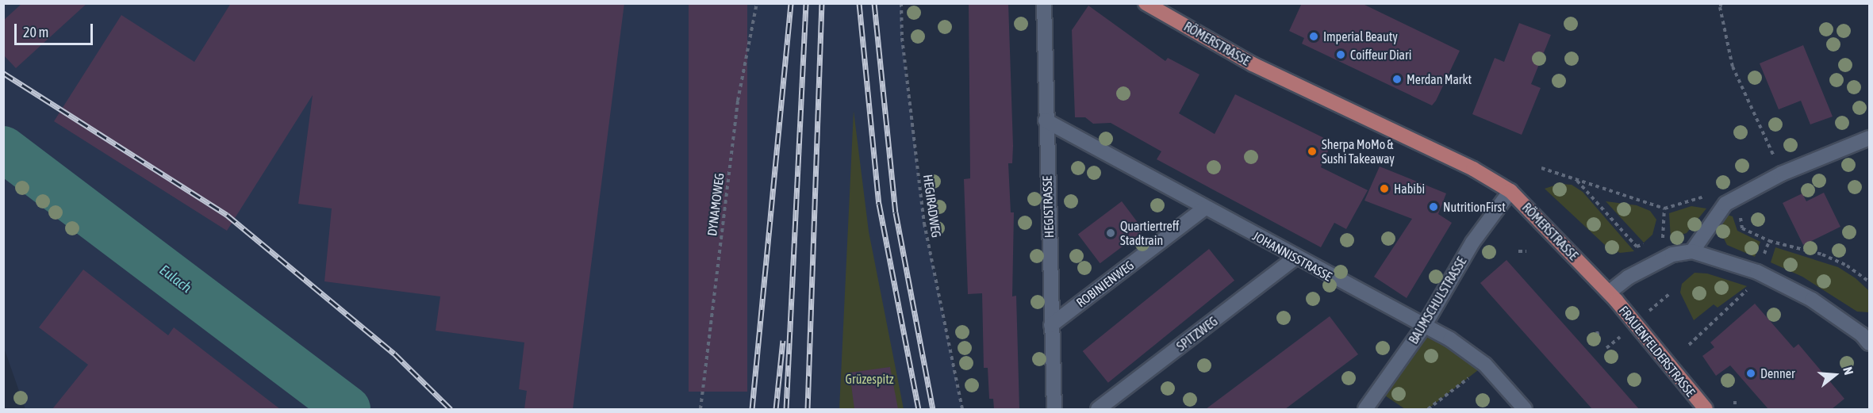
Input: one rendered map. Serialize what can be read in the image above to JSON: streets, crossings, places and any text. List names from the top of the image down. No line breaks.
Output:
{"streets":{"main road":["RÖMERSTRASSE","FRAUENFELDERSTRASSE"],"street":["HEGISTRASSE","JOHANNISSTRASSE","ROBINIENWEG","BAUMSCHULSTRASSE","SPITZWEG"],"path":["DYNAMOWEG","HEGIRADWEG"]},"crossings":[["RÖMERSTRASSE","BAUMSCHULSTRASSE"],["RÖMERSTRASSE","FRAUENFELDERSTRASSE"],["HEGISTRASSE","JOHANNISSTRASSE"],["HEGISTRASSE","ROBINIENWEG"],["JOHANNISSTRASSE","ROBINIENWEG"],["JOHANNISSTRASSE","BAUMSCHULSTRASSE"],["JOHANNISSTRASSE","SPITZWEG"]],"water":["Eulach"],"parks":["Grüzespitz"],"places":["Imperial Beauty","Coiffeur Diari","Merdan Markt","Sherpa MoMo & Sushi Takeaway","Habibi","NutritionFirst","Quartiertreff Stadtrain","Denner"],"scale_bar":"20 m","north":"right"}
